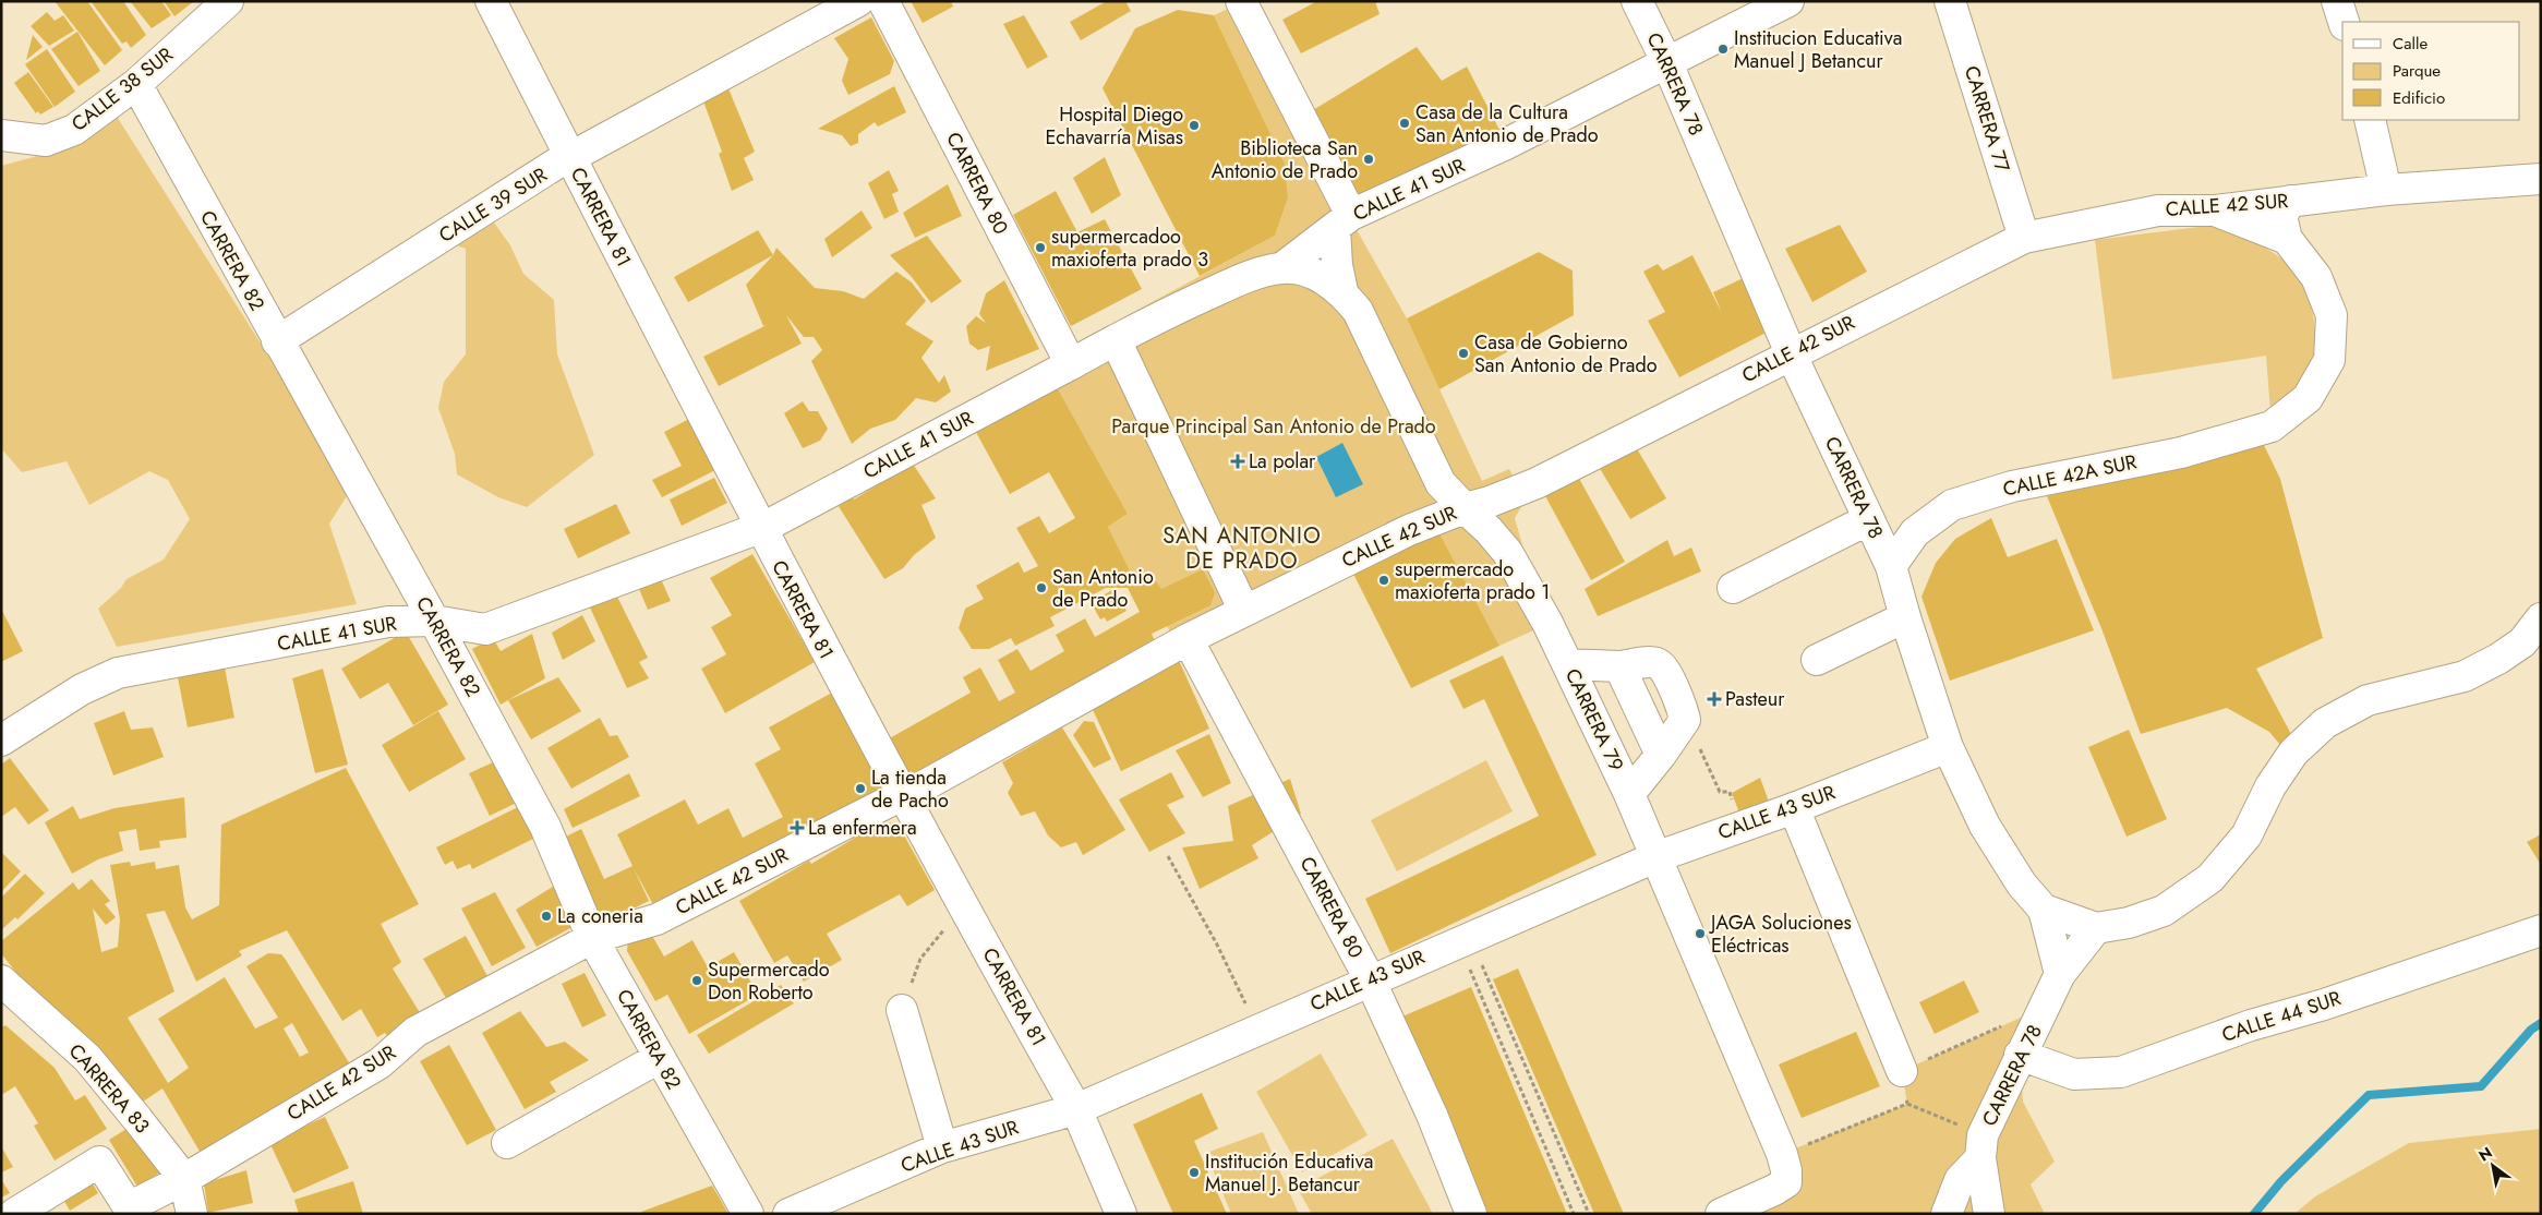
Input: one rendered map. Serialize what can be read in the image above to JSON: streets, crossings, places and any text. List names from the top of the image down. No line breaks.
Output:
{"streets":{"street":["CARRERA 78","CALLE 38 SUR","CARRERA 77","CARRERA 80","CALLE 41 SUR","CALLE 39 SUR","CALLE 42 SUR","CARRERA 81","CARRERA 82","CALLE 42A SUR","CARRERA 79","CALLE 43 SUR","CALLE 44 SUR","CARRERA 83"]},"crossings":[["CARRERA 78","CALLE 41 SUR"],["CARRERA 78","CALLE 42 SUR"],["CARRERA 78","CALLE 42A SUR"],["CARRERA 78","CALLE 43 SUR"],["CARRERA 78","CALLE 44 SUR"],["CALLE 38 SUR","CARRERA 82"],["CARRERA 77","CALLE 42 SUR"],["CARRERA 80","CALLE 41 SUR"],["CARRERA 80","CALLE 42 SUR"],["CARRERA 80","CALLE 43 SUR"],["CALLE 41 SUR","CARRERA 81"],["CALLE 41 SUR","CARRERA 82"],["CALLE 41 SUR","CARRERA 79"],["CALLE 39 SUR","CARRERA 81"],["CALLE 39 SUR","CARRERA 82"],["CALLE 42 SUR","CARRERA 81"],["CALLE 42 SUR","CARRERA 82"],["CALLE 42 SUR","CARRERA 79"],["CALLE 42 SUR","CARRERA 83"],["CARRERA 81","CALLE 43 SUR"],["CARRERA 79","CALLE 43 SUR"]],"districts":["SAN ANTONIO DE PRADO"],"parks":["Parque Principal San Antonio de Prado"],"places":{"other":["Institucion Educativa Manuel J Betancur","Casa de la Cultura San Antonio de Prado","Hospital Diego Echavarría Misas","Biblioteca San Antonio de Prado","supermercadoo maxioferta prado 3","Casa de Gobierno San Antonio de Prado","supermercado maxioferta prado 1","San Antonio de Prado","La tienda de Pacho","La coneria","JAGA Soluciones Eléctricas","Supermercado Don Roberto","Institución Educativa Manuel J. Betancur"],"health":["La polar","Pasteur","La enfermera"]},"legend":["Calle","Parque","Edificio"],"north":"top left"}
